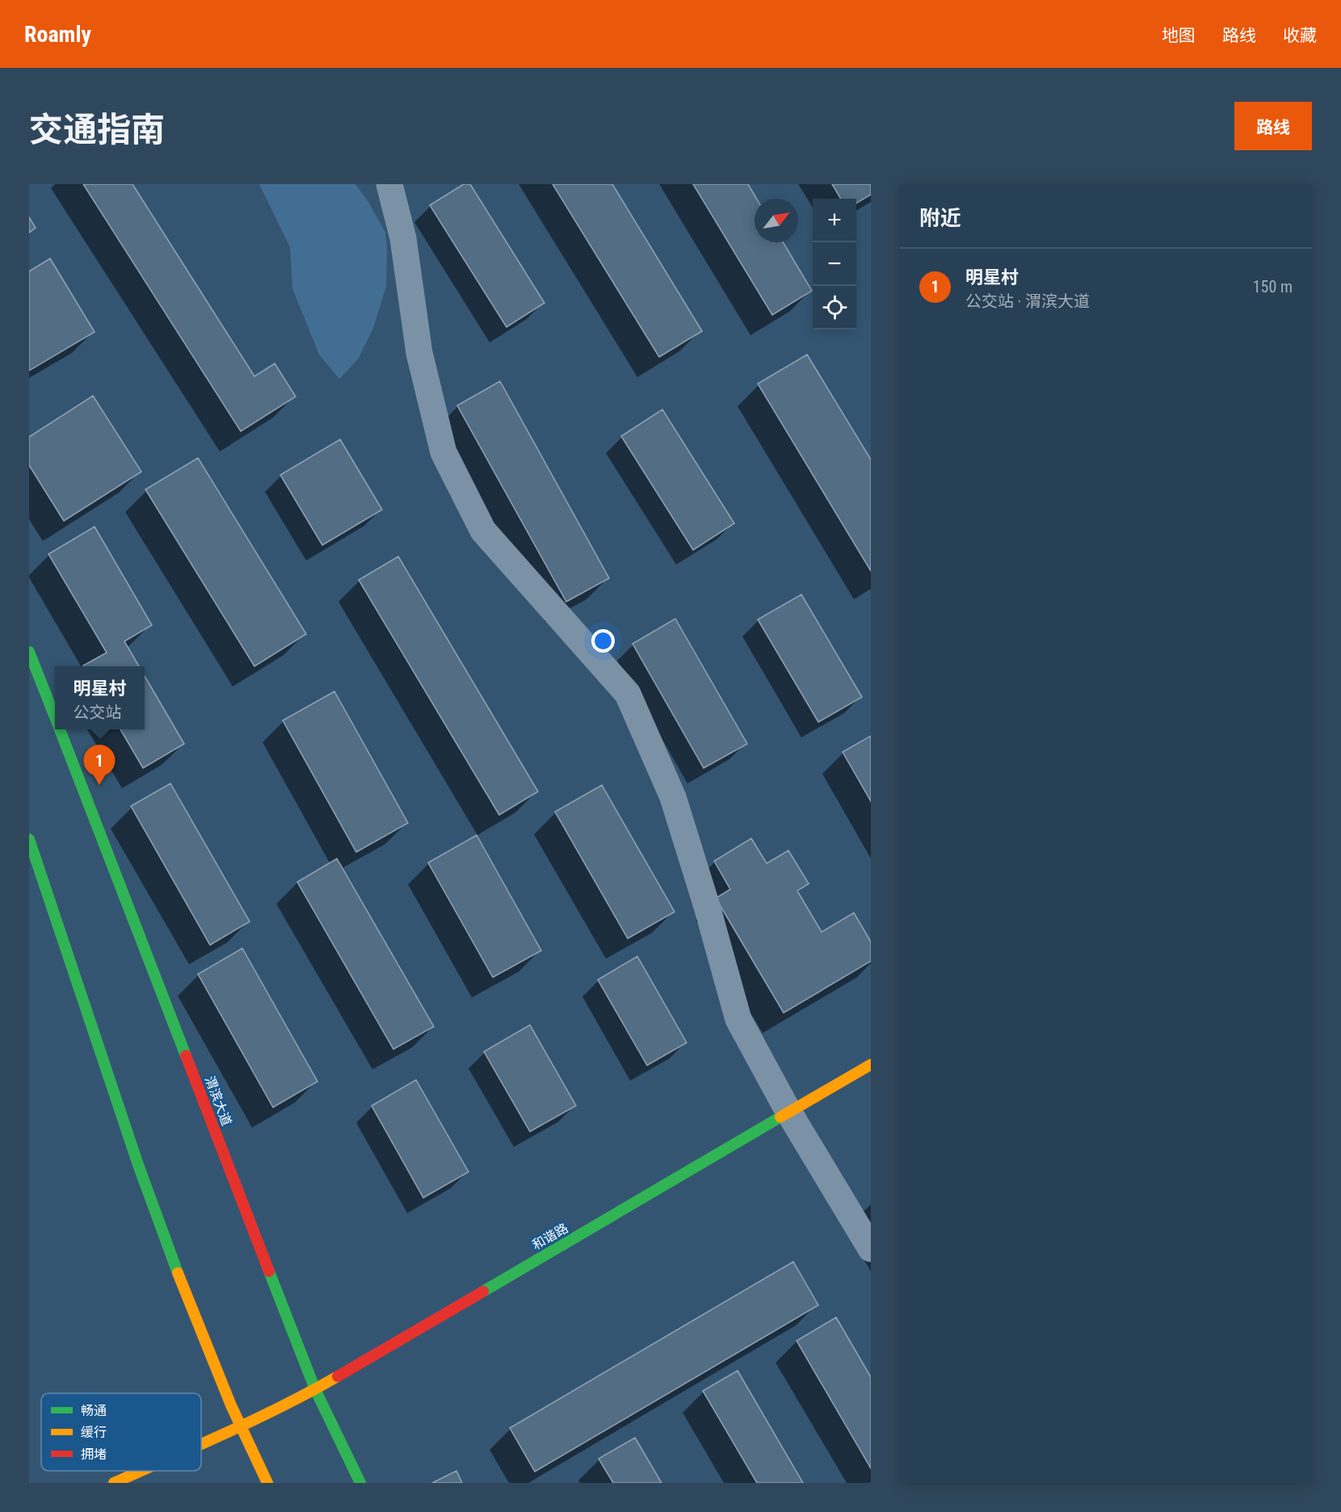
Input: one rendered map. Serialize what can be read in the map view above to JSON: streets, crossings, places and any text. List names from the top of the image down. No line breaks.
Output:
{"streets":{"main road":["渭滨大道","和谐路"]},"crossings":[["渭滨大道","和谐路"]],"legend":["畅通","缓行","拥堵"],"north":"top right","page":{"header":"Roamly","nav":["地图","路线","收藏"],"title":"交通指南","buttons":"路线","heading":"附近","map_buttons":["+","−"],"list":[{"mark":"1","name":"明星村","note":"公交站 · 渭滨大道","value":"150 m"}],"popup":["明星村","公交站"],"pins":"1"}}
